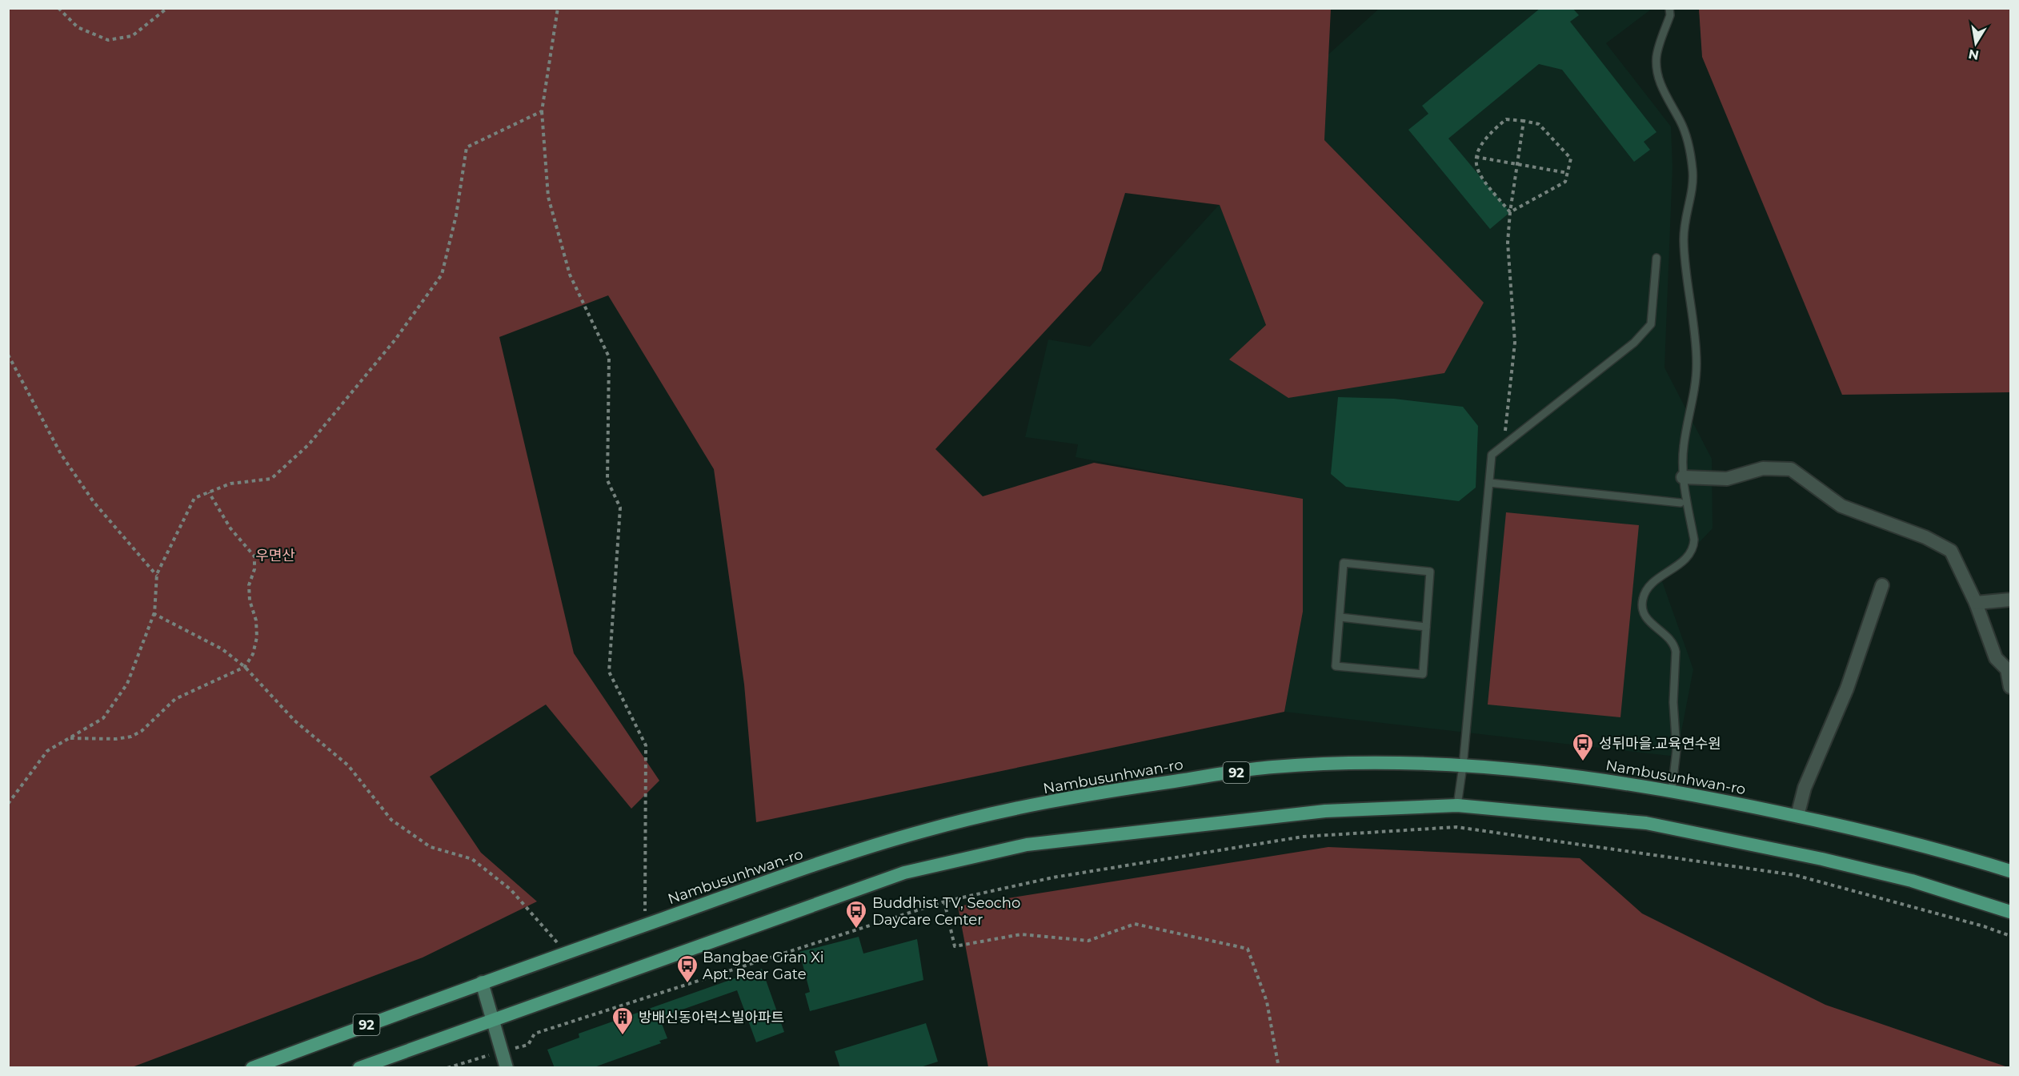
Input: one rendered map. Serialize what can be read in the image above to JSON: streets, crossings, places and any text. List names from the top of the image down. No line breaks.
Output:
{"streets":{"main road":["92","Nambusunhwan-ro"]},"parks":["우면산"],"places":{"bus stop":["성뒤마을.교육연수원","Buddhist TV, Seocho Daycare Center","Bangbae Gran Xi Apt. Rear Gate"],"building":["방배신동아럭스빌아파트"]},"north":"bottom"}
